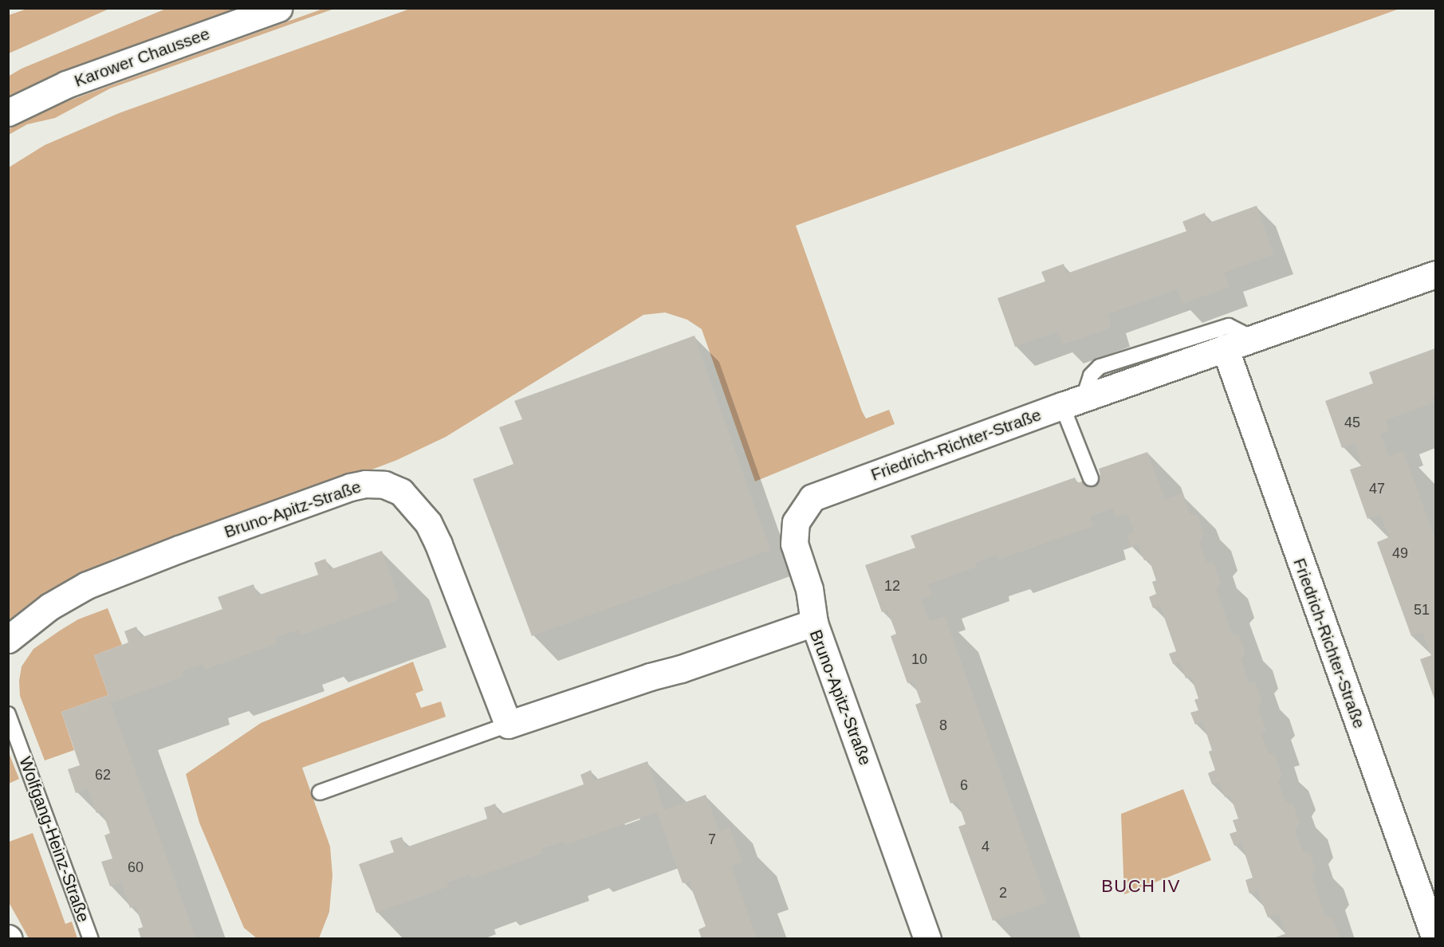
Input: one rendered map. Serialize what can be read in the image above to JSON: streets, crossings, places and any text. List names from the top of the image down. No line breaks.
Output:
{"streets":{"street":["Karower Chaussee","Friedrich-Richter-Straße","Bruno-Apitz-Straße"],"lane":["Wolfgang-Heinz-Straße"]},"crossings":[["Friedrich-Richter-Straße","Bruno-Apitz-Straße"]],"districts":["BUCH IV"],"house_numbers":["45","47","49","12","51","10","8","62","6","7","4","60","2"]}
